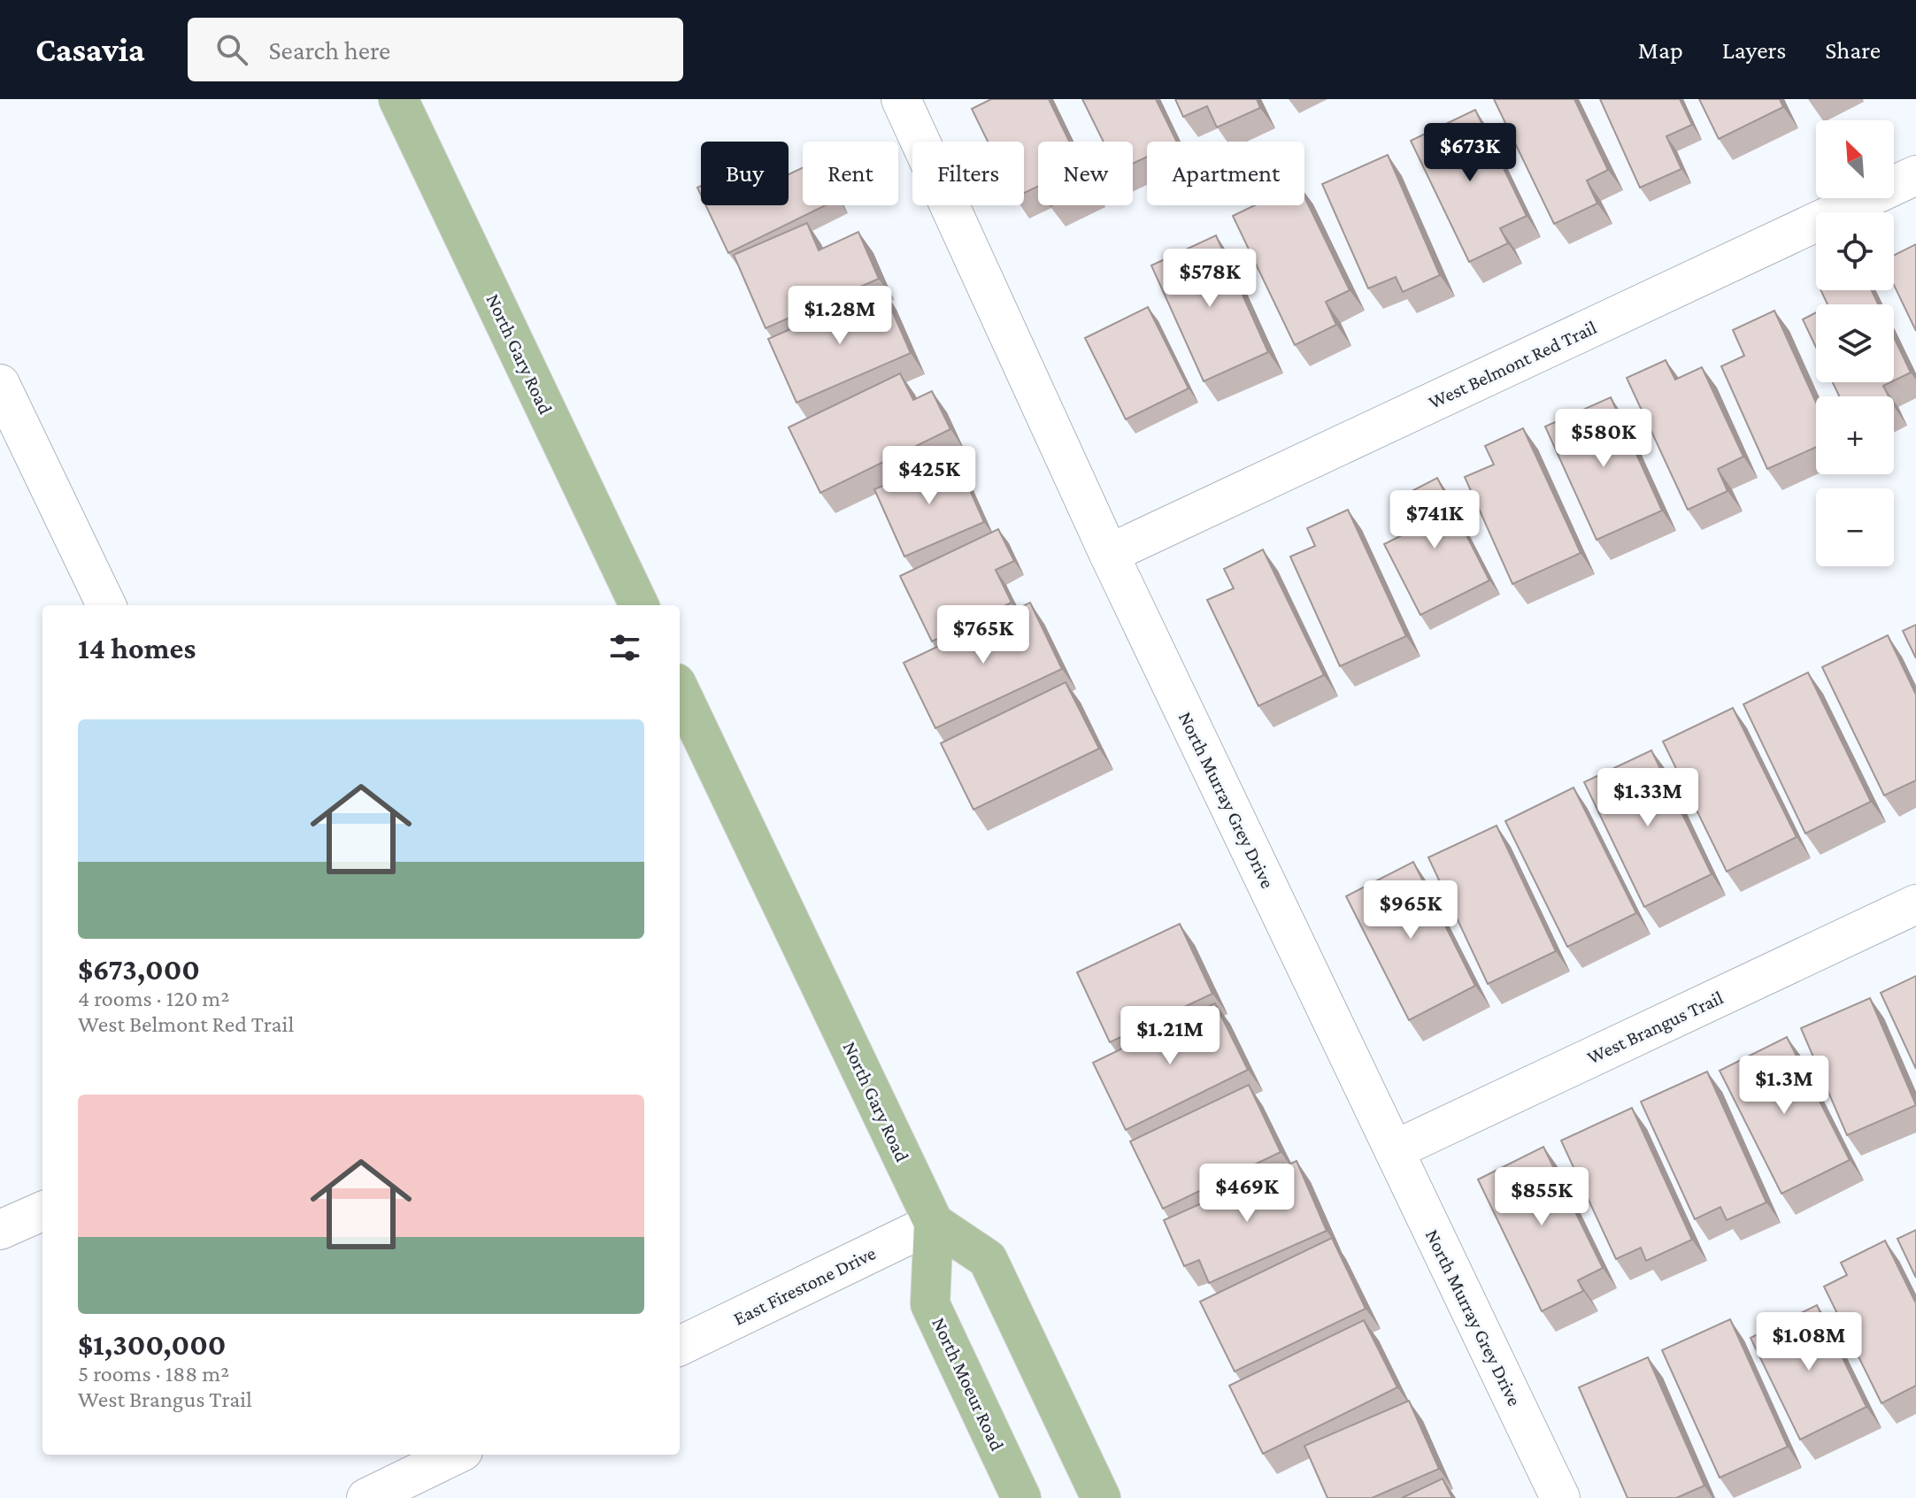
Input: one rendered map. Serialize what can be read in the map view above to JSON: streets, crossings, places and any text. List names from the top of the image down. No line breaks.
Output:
{"streets":{"main road":["North Gary Road","North Moeur Road"],"street":["West Belmont Red Trail","North Murray Grey Drive","West Brangus Trail","East Firestone Drive"]},"crossings":[["North Gary Road","East Firestone Drive"],["North Gary Road","North Moeur Road"],["West Belmont Red Trail","North Murray Grey Drive"],["North Murray Grey Drive","West Brangus Trail"],["East Firestone Drive","North Moeur Road"]],"north":"top left","page":{"header":"Casavia","search":"Search here","nav":["Map","Layers","Share"],"map_buttons":["+","−"],"price":["$673K","$578K","$1.28M","$580K","$425K","$741K","$765K","$1.33M","$965K","$1.21M","$1.3M","$469K","$855K","$1.08M"],"chip":["Buy","Rent","Filters","New","Apartment"],"heading":"14 homes","list":[{"name":"$673,000","note":"4 rooms · 120 m² · West Belmont Red Trail"},{"name":"$1,300,000","note":"5 rooms · 188 m² · West Brangus Trail"}]}}
